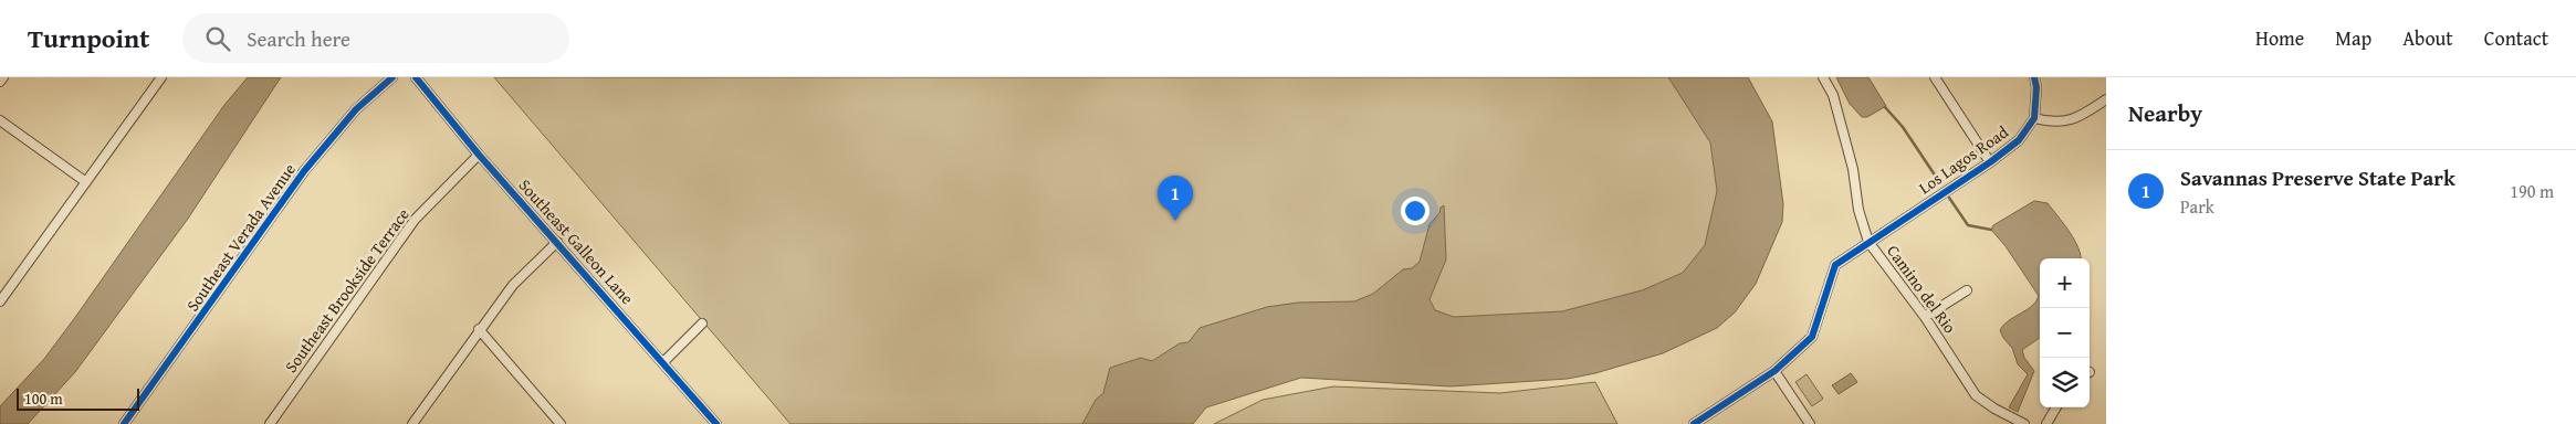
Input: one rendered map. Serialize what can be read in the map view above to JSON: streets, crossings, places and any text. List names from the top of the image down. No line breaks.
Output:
{"streets":{"street":["Los Lagos Road","Southeast Verada Avenue","Southeast Galleon Lane","Camino del Rio","Southeast Brookside Terrace"]},"crossings":[["Los Lagos Road","Camino del Rio"],["Southeast Galleon Lane","Southeast Brookside Terrace"]],"scale_bar":"100 m","page":{"header":"Turnpoint","search":"Search here","nav":["Home","Map","About","Contact"],"heading":"Nearby","list":[{"mark":"1","name":"Savannas Preserve State Park","note":"Park","value":"190 m"}],"pins":"1","map_buttons":["+","−"],"scale":"100 m"}}
